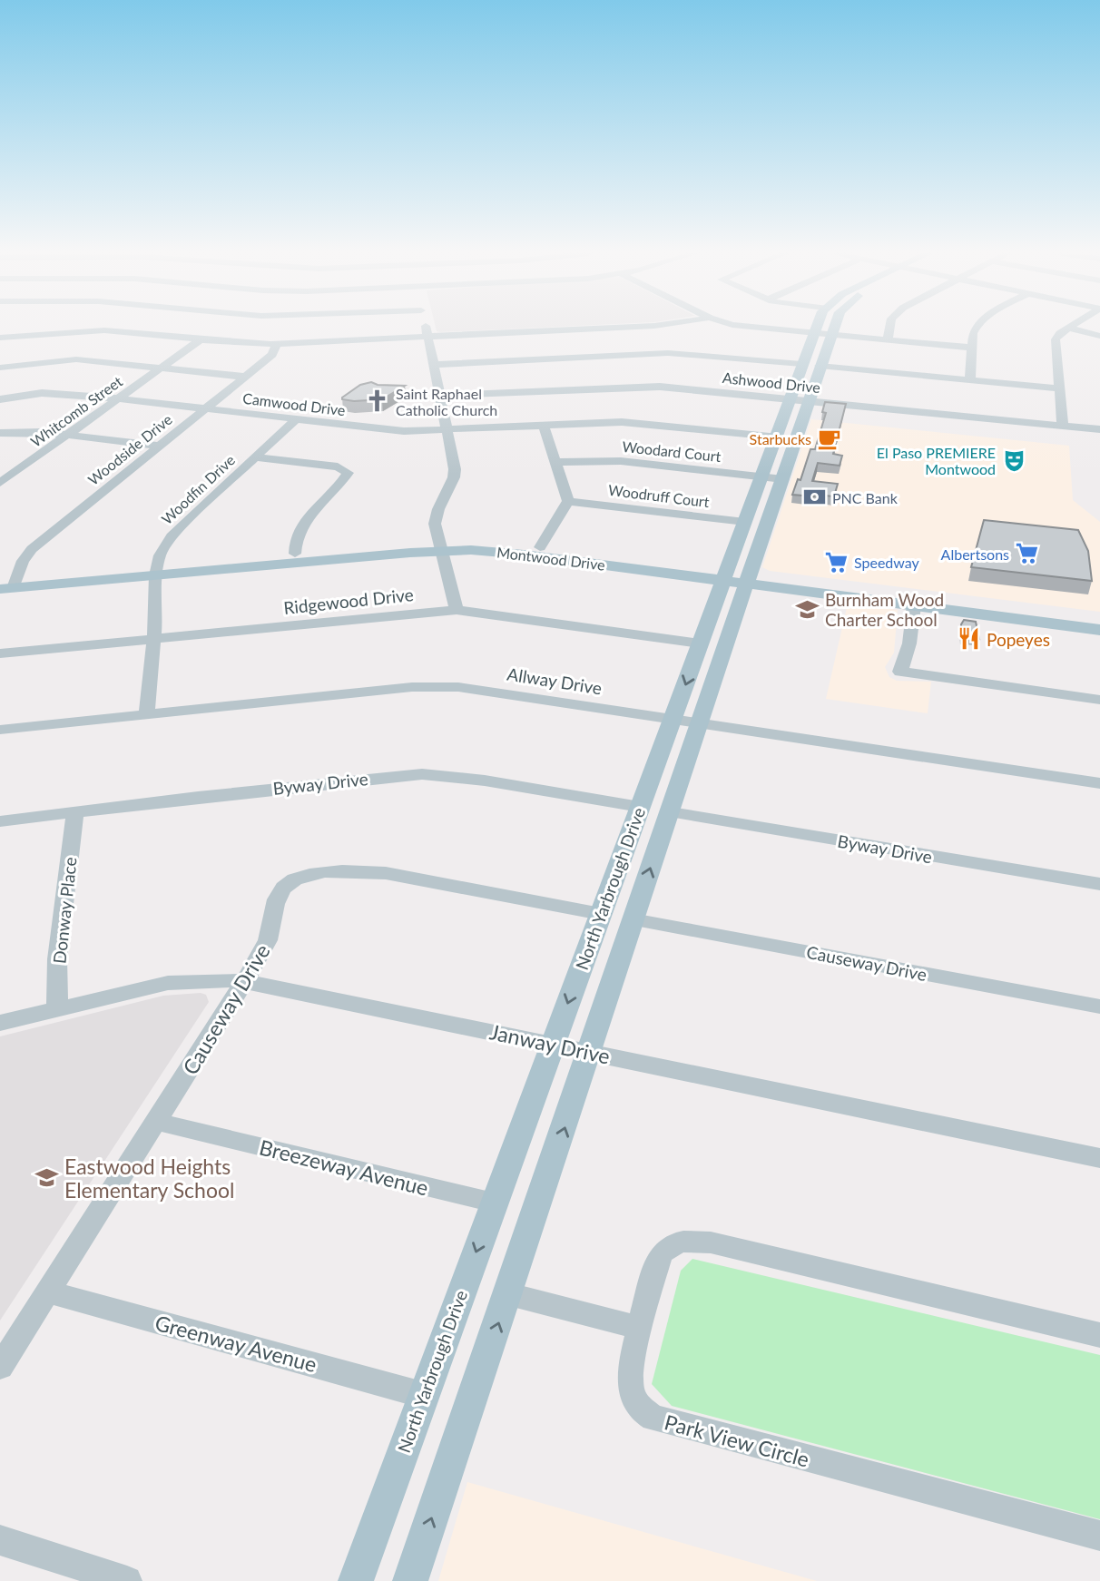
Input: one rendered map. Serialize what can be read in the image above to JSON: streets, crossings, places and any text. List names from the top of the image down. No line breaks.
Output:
{"streets":{"main road":["Montwood Drive","North Yarbrough Drive"],"street":["Ashwood Drive","Camwood Drive","Whitcomb Street","Woodside Drive","Woodard Court","Woodfin Drive","Woodruff Court","Ridgewood Drive","Allway Drive","Byway Drive","Donway Place","Causeway Drive","Janway Drive","Breezeway Avenue","Greenway Avenue","Park View Circle"]},"crossings":[["Ashwood Drive","North Yarbrough Drive"],["Camwood Drive","Whitcomb Street"],["Camwood Drive","Woodside Drive"],["Camwood Drive","Woodfin Drive"],["Camwood Drive","North Yarbrough Drive"],["Woodside Drive","Montwood Drive"],["Woodard Court","North Yarbrough Drive"],["Woodfin Drive","Montwood Drive"],["Woodfin Drive","Ridgewood Drive"],["Woodfin Drive","Allway Drive"],["Woodruff Court","North Yarbrough Drive"],["Montwood Drive","North Yarbrough Drive"],["Ridgewood Drive","North Yarbrough Drive"],["Allway Drive","North Yarbrough Drive"],["Byway Drive","North Yarbrough Drive"],["Byway Drive","Donway Place"],["North Yarbrough Drive","Causeway Drive"],["North Yarbrough Drive","Janway Drive"],["North Yarbrough Drive","Breezeway Avenue"],["North Yarbrough Drive","Greenway Avenue"],["Donway Place","Janway Drive"],["Causeway Drive","Janway Drive"],["Causeway Drive","Breezeway Avenue"],["Causeway Drive","Greenway Avenue"]],"places":{"church":["Saint Raphael Catholic Church"],"cafe":["Starbucks"],"theatre":["El Paso PREMIERE Montwood"],"bank":["PNC Bank"],"supermarket":["Albertsons","Speedway"],"school or university":["Burnham Wood Charter School","Eastwood Heights Elementary School"],"restaurant":["Popeyes"]}}
